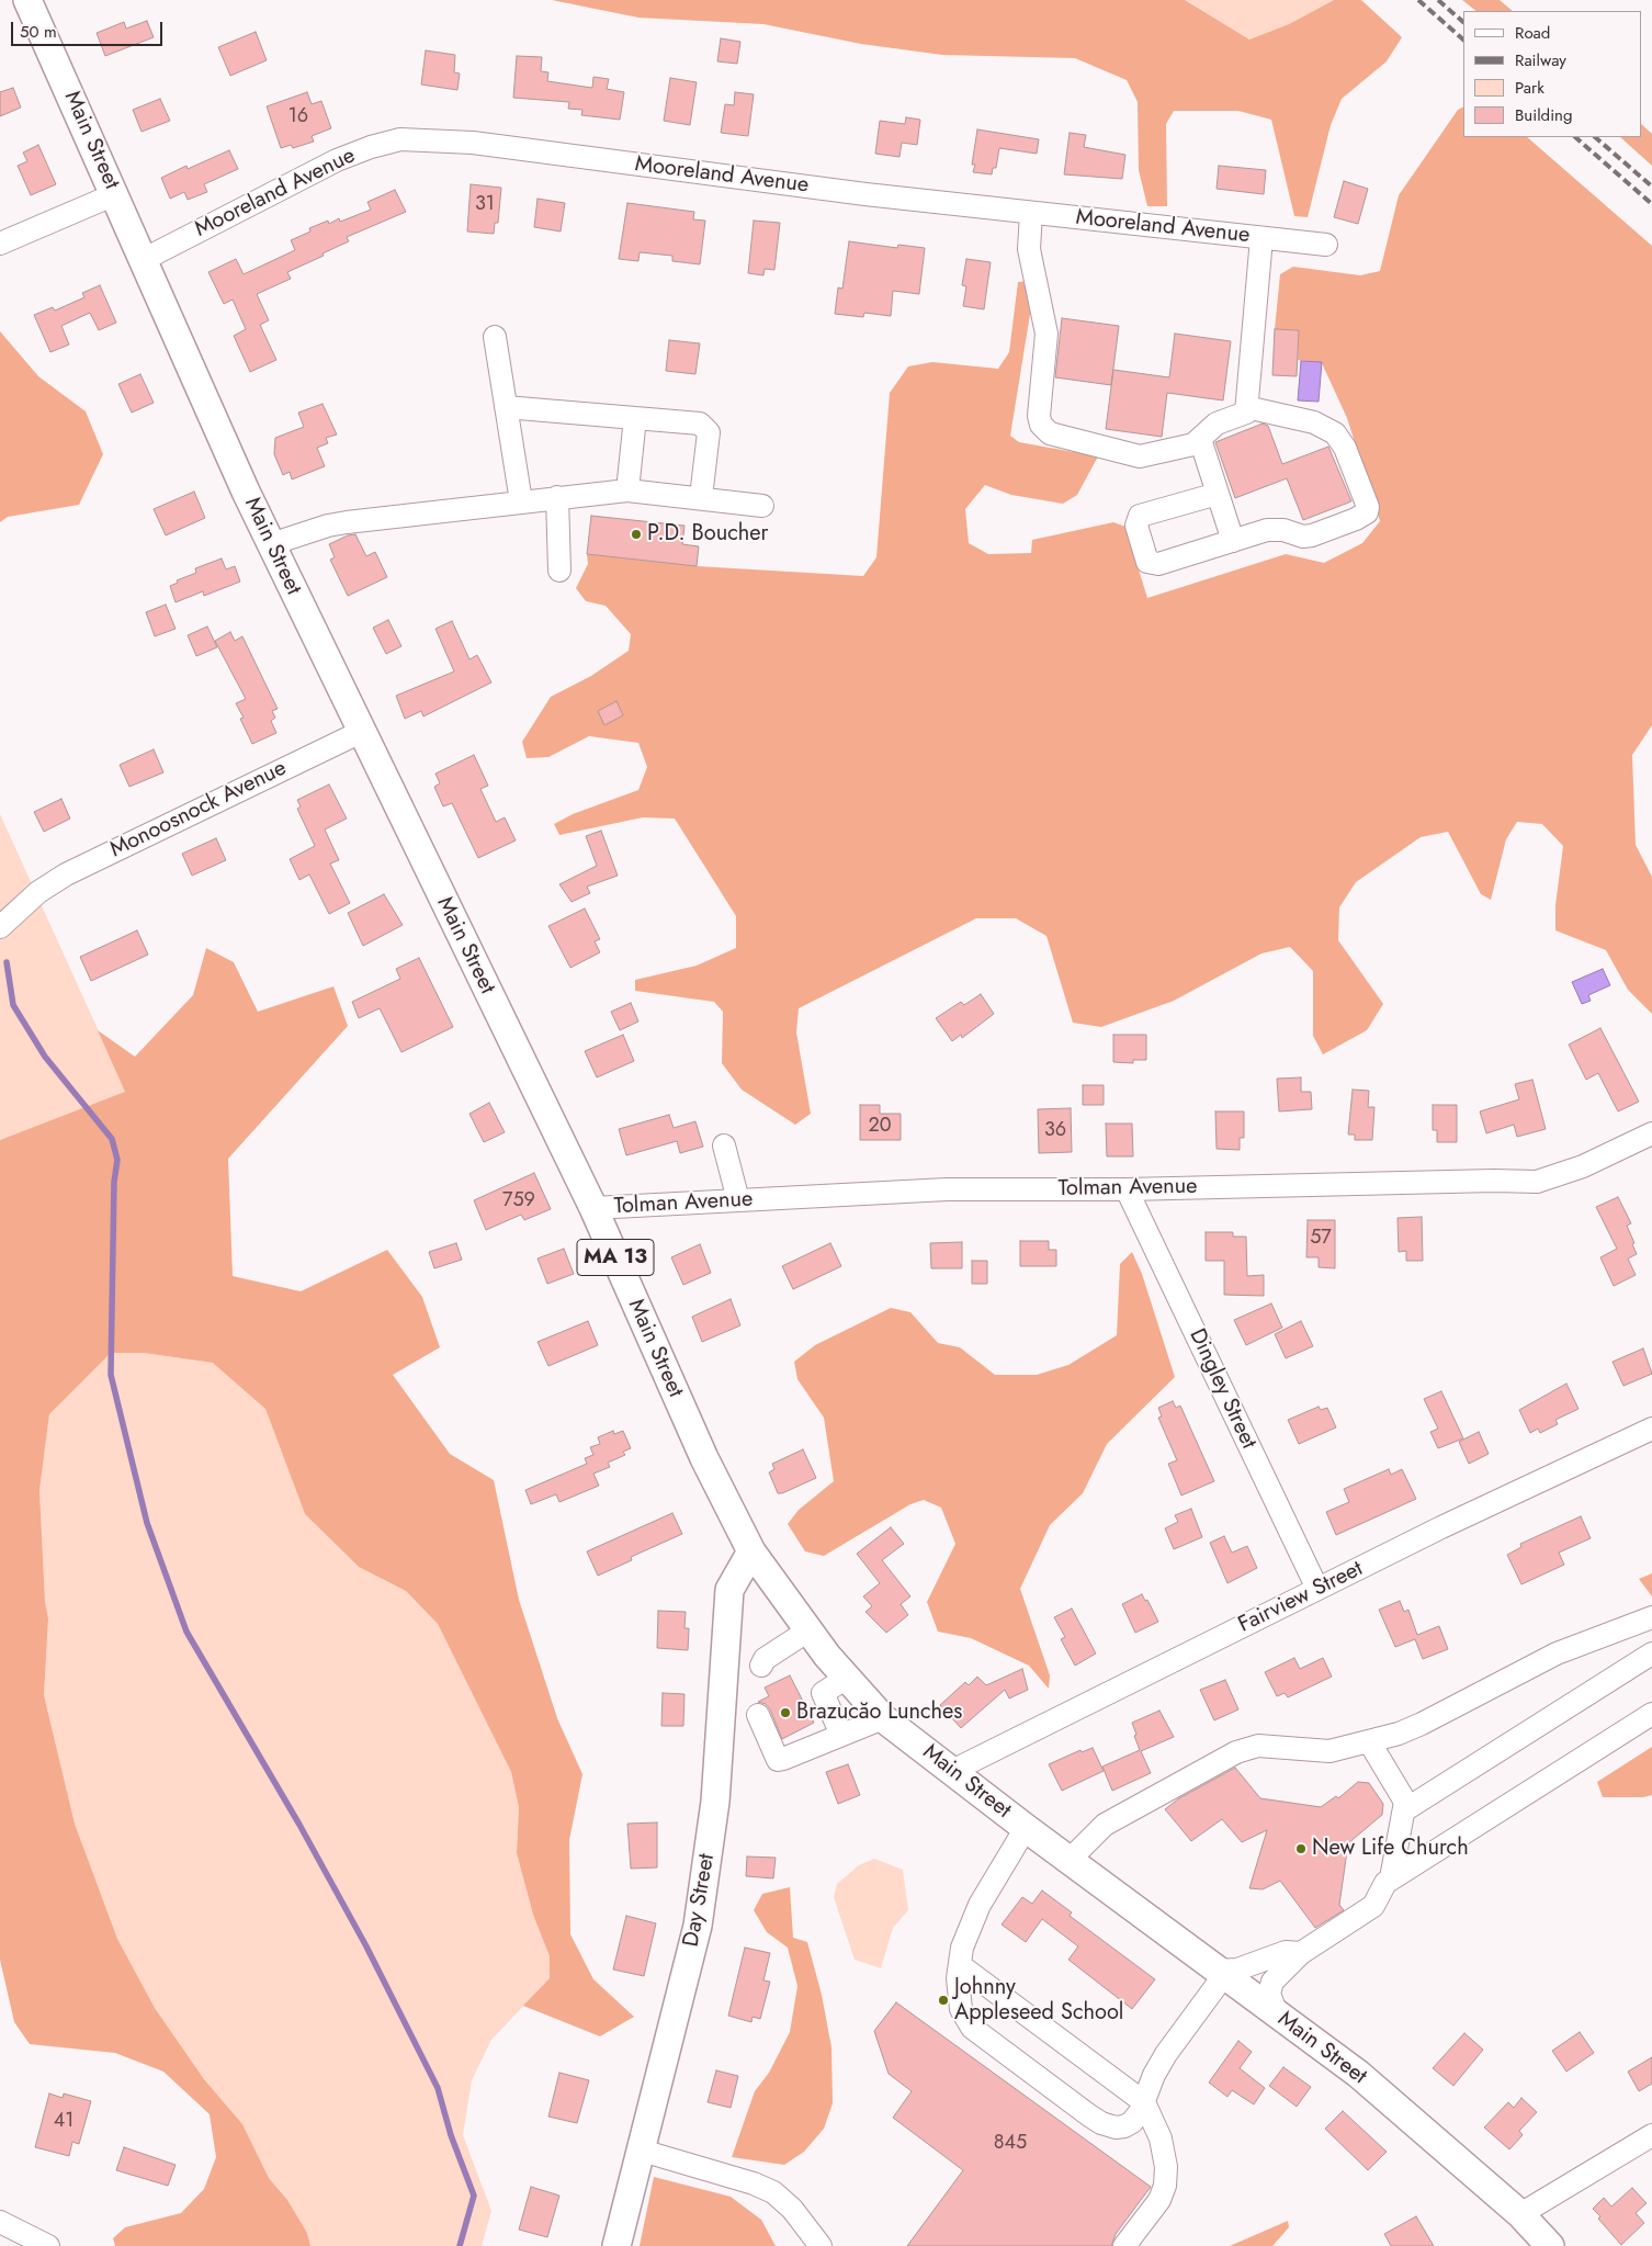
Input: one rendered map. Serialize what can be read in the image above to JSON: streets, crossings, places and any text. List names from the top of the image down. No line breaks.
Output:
{"streets":{"main road":["Main Street","MA 13","Day Street"],"street":["Mooreland Avenue","Monoosnock Avenue","Tolman Avenue","Dingley Street","Fairview Street"]},"crossings":[["Main Street","Mooreland Avenue"],["Main Street","Monoosnock Avenue"],["Main Street","Tolman Avenue"],["Main Street","Fairview Street"],["Main Street","Day Street"],["Tolman Avenue","Dingley Street"],["Dingley Street","Fairview Street"]],"places":["P.D. Boucher","Brazucăo Lunches","New Life Church","Johnny Appleseed School"],"house_numbers":["16","31","20","36","759","57","41","845"],"legend":["Road","Railway","Park","Building"],"scale_bar":"50 m"}
